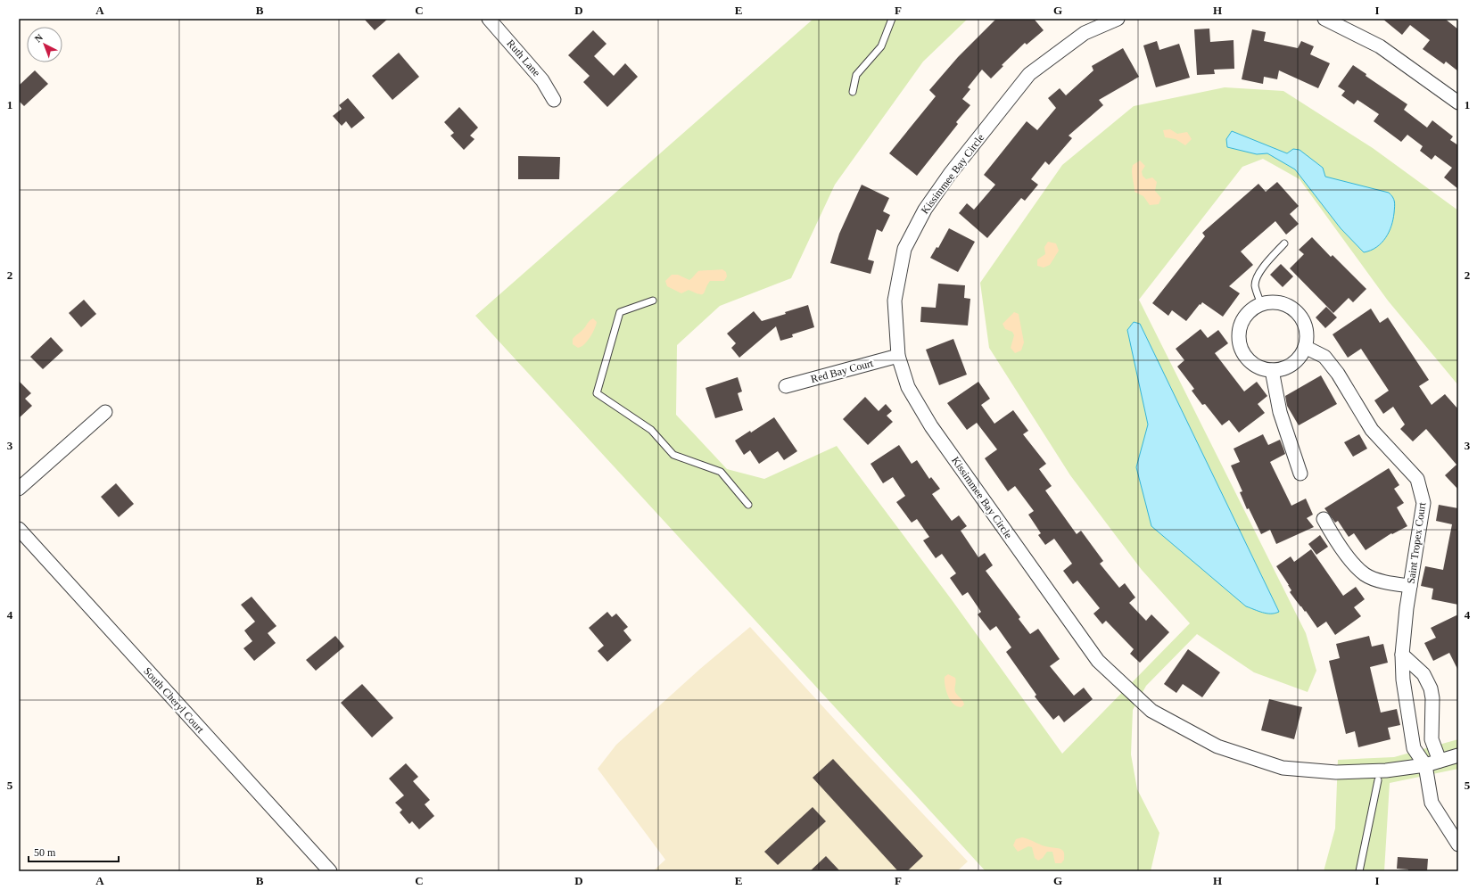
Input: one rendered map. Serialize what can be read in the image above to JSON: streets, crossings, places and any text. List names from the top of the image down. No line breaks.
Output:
{"streets":{"street":["Ruth Lane","Kissimmee Bay Circle","Red Bay Court","Saint Tropex Court","South Cheryl Court"]},"crossings":[["Kissimmee Bay Circle","Red Bay Court"],["Kissimmee Bay Circle","Saint Tropex Court"]],"scale_bar":"50 m","north":"top left","grid":{"columns":["A","B","C","D","E","F","G","H","I"],"rows":["1","2","3","4","5"]}}
